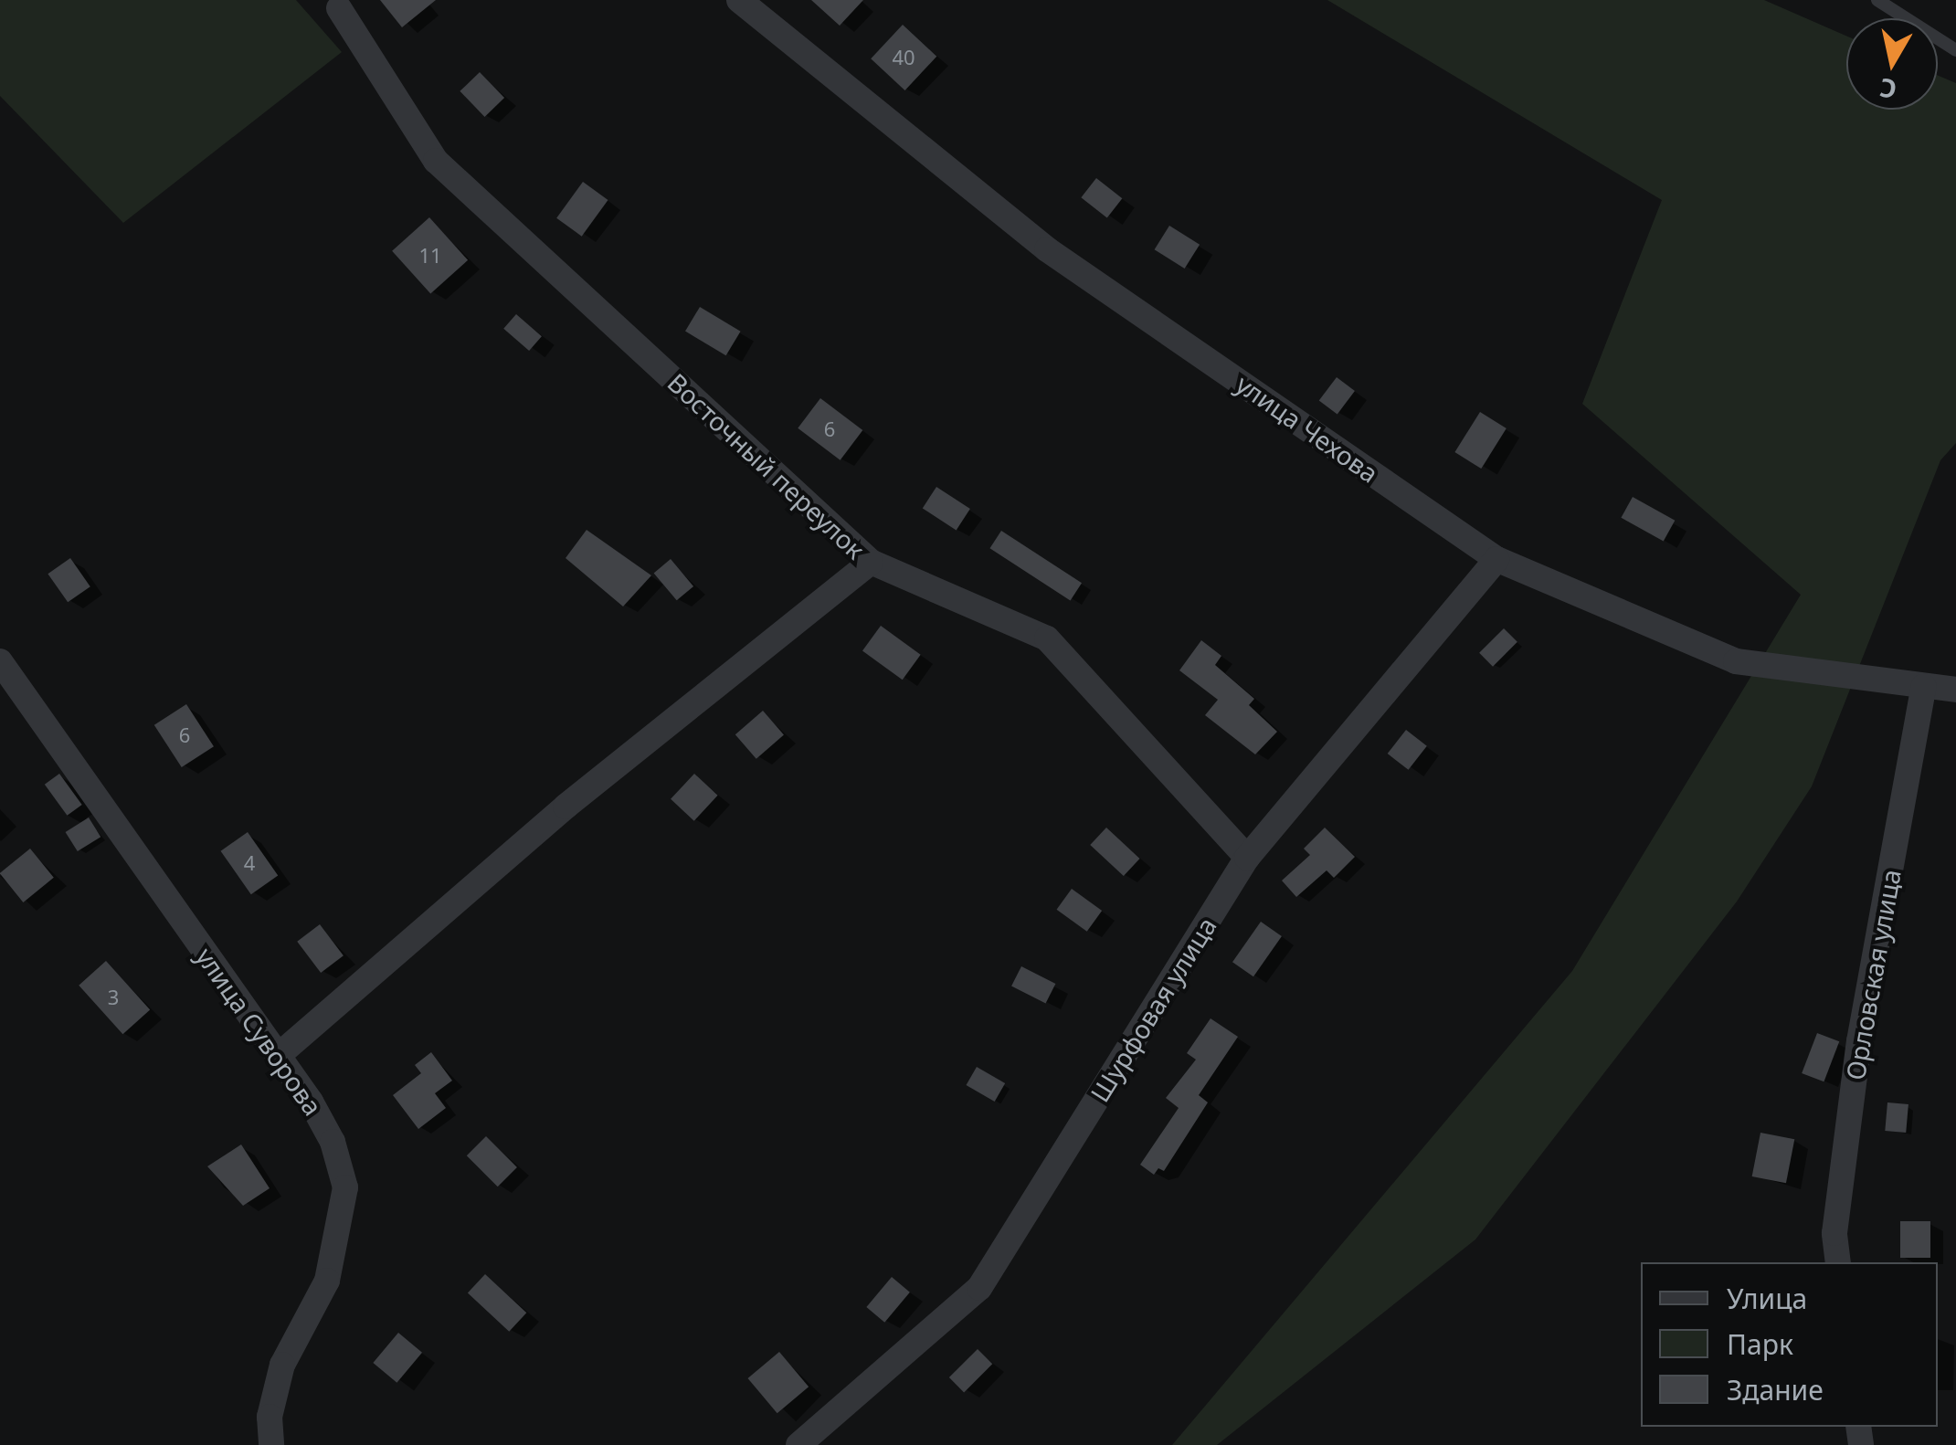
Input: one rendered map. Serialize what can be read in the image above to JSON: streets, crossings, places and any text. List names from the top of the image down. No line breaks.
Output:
{"streets":{"street":["улица Чехова","Восточный переулок","Орловская улица","Шурфовая улица","улица Суворова"]},"crossings":[["улица Чехова","Орловская улица"],["улица Чехова","Шурфовая улица"],["Восточный переулок","Шурфовая улица"]],"house_numbers":["40","11","6","6","4","3"],"legend":["Улица","Парк","Здание"],"north":"bottom"}
